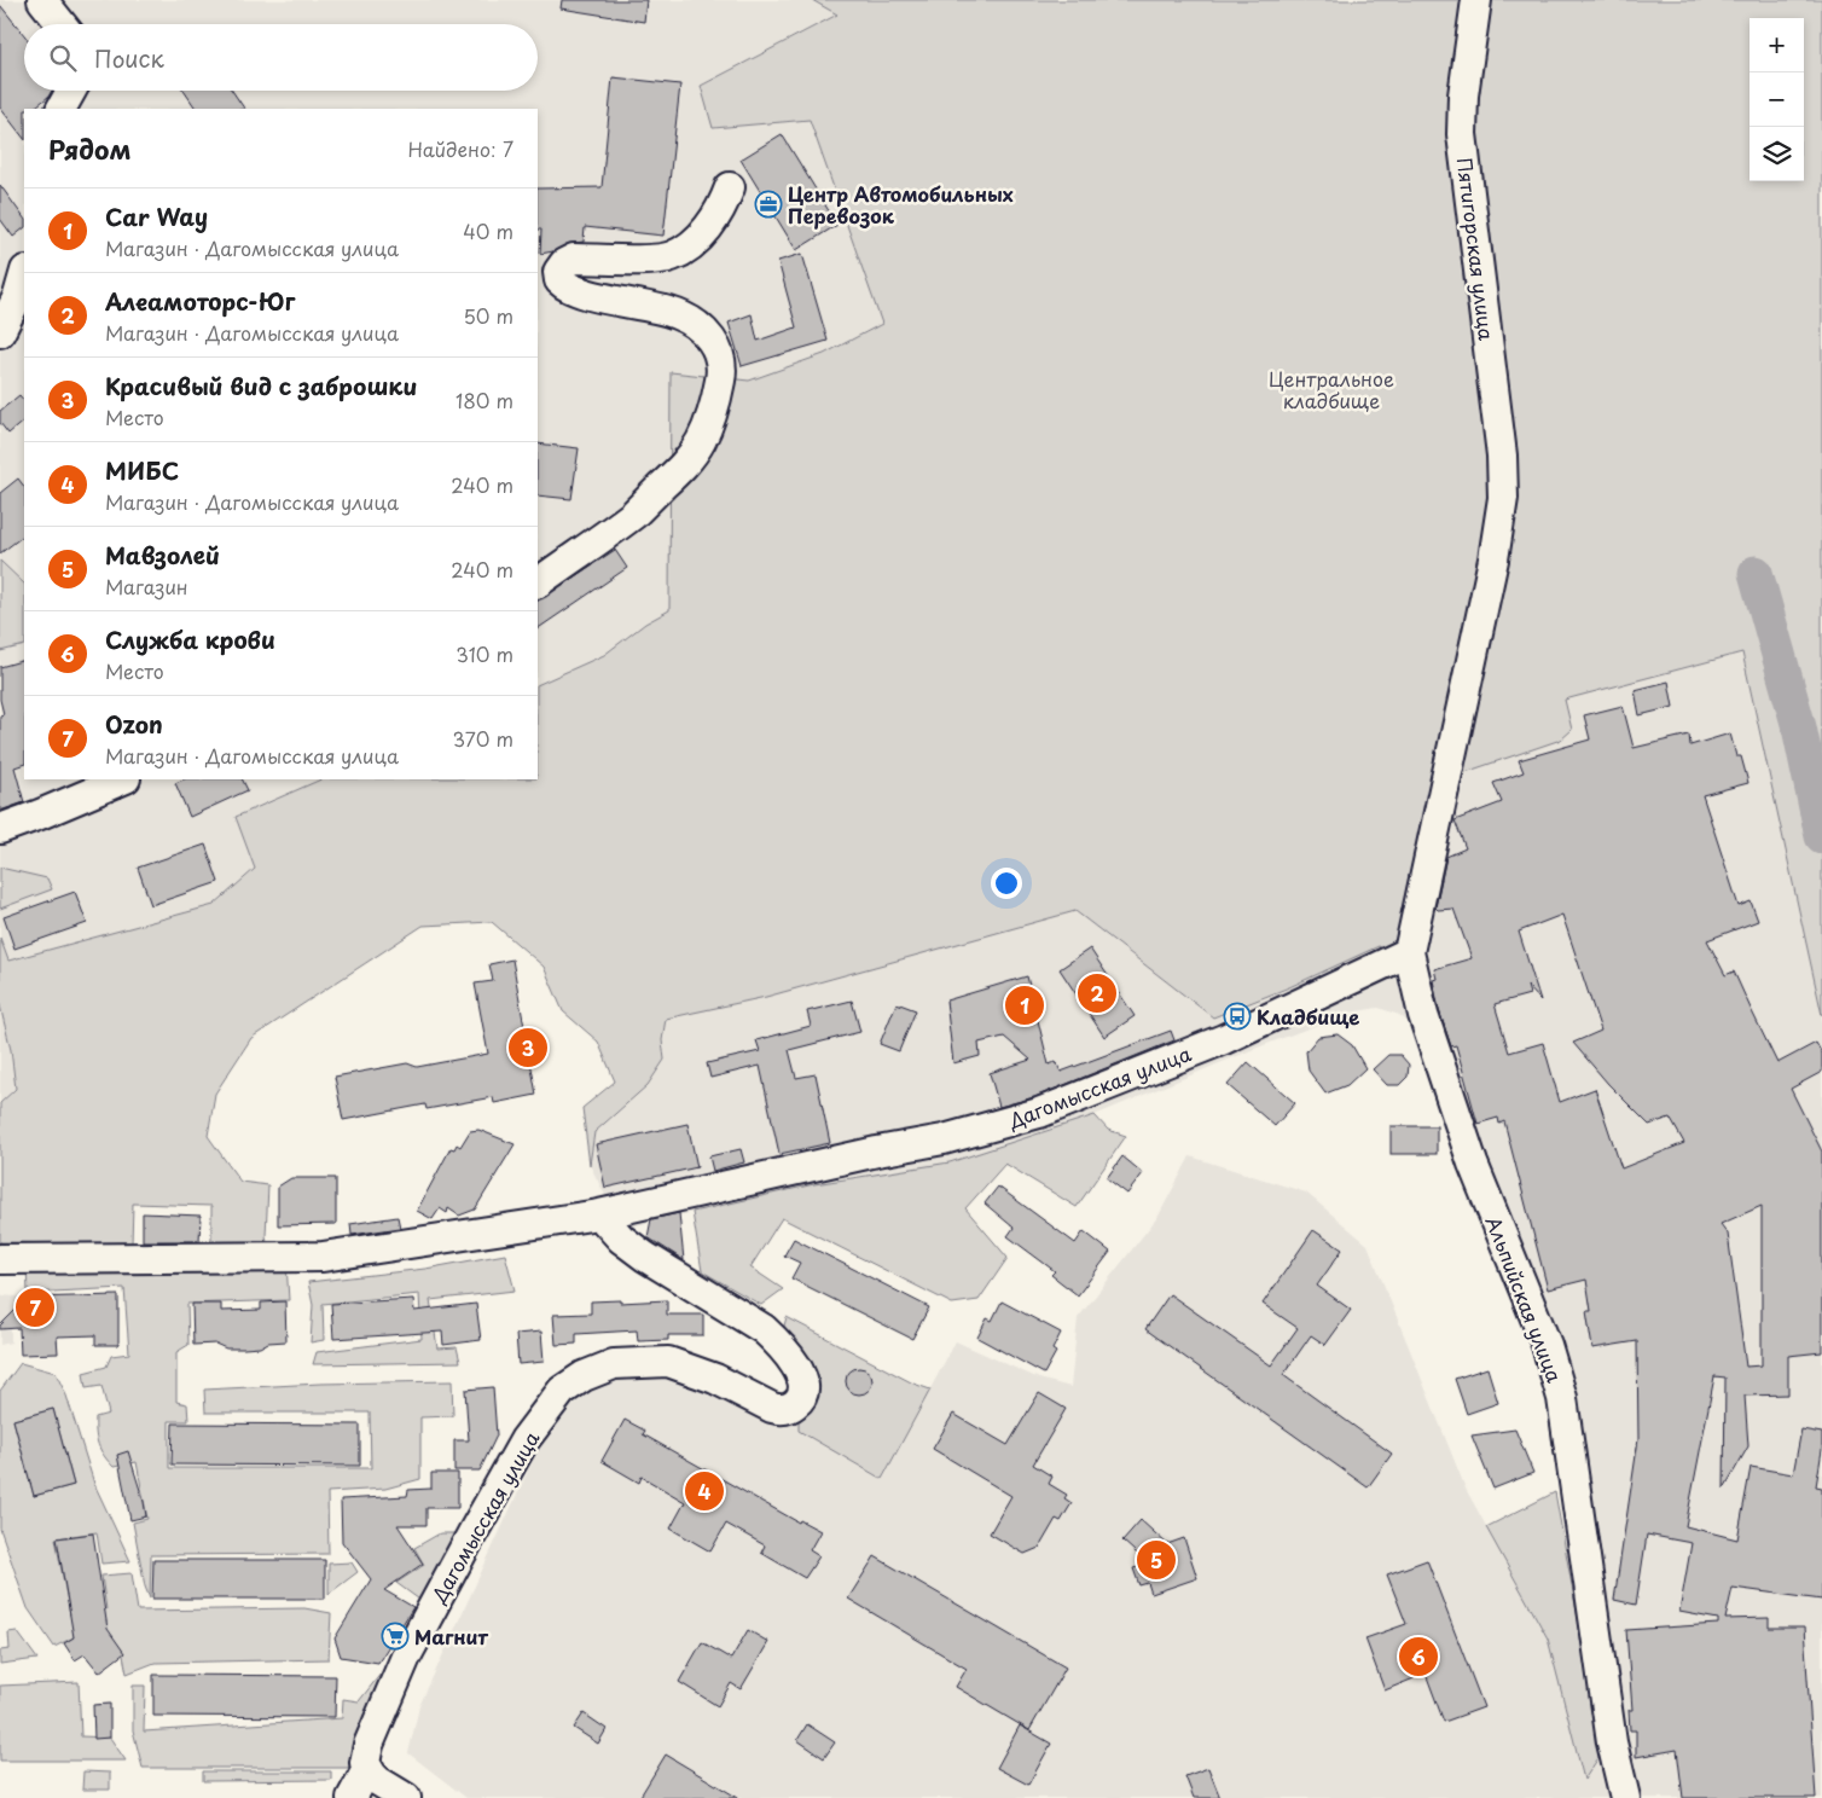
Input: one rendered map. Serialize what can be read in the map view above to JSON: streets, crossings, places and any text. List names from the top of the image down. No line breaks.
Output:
{"streets":{"street":["Пятигорская улица","Дагомысская улица","Альпийская улица"]},"crossings":[["Пятигорская улица","Дагомысская улица"],["Пятигорская улица","Альпийская улица"],["Дагомысская улица","Альпийская улица"]],"parks":["Центральное кладбище"],"places":{"office":["Центр Автомобильных Перевозок"],"bus stop":["Кладбище"],"supermarket":["Магнит"]},"page":{"map_buttons":["+","−"],"search":"Поиск","heading":["Рядом","Найдено: 7"],"list":[{"mark":"1","name":"Car Way","note":"Магазин · Дагомысская улица","value":"40 m"},{"mark":"2","name":"Алеамоторс-Юг","note":"Магазин · Дагомысская улица","value":"50 m"},{"mark":"3","name":"Красивый вид с заброшки","note":"Место","value":"180 m"},{"mark":"4","name":"МИБС","note":"Магазин · Дагомысская улица","value":"240 m"},{"mark":"5","name":"Мавзолей","note":"Магазин","value":"240 m"},{"mark":"6","name":"Служба крови","note":"Место","value":"310 m"},{"mark":"7","name":"Ozon","note":"Магазин · Дагомысская улица","value":"370 m"}],"pins":["2","1","3","7","4","5","6"]}}
